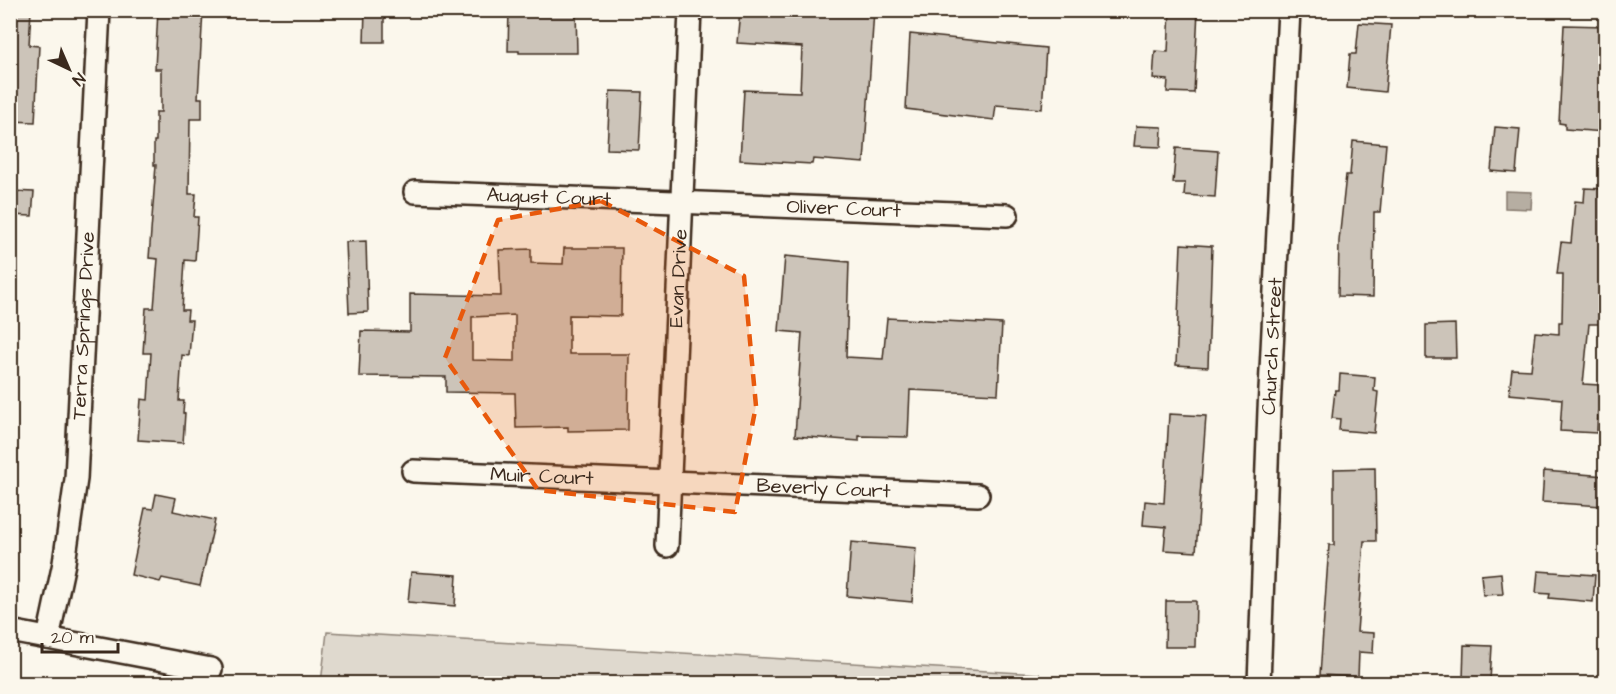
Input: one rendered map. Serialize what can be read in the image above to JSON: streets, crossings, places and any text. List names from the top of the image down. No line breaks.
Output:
{"streets":{"street":["August Court","Oliver Court","Evan Drive","Terra Springs Drive","Church Street","Muir Court","Beverly Court"]},"crossings":[["August Court","Oliver Court"],["August Court","Evan Drive"],["Oliver Court","Evan Drive"],["Evan Drive","Muir Court"],["Evan Drive","Beverly Court"],["Muir Court","Beverly Court"]],"scale_bar":"20 m","north":"bottom right"}
